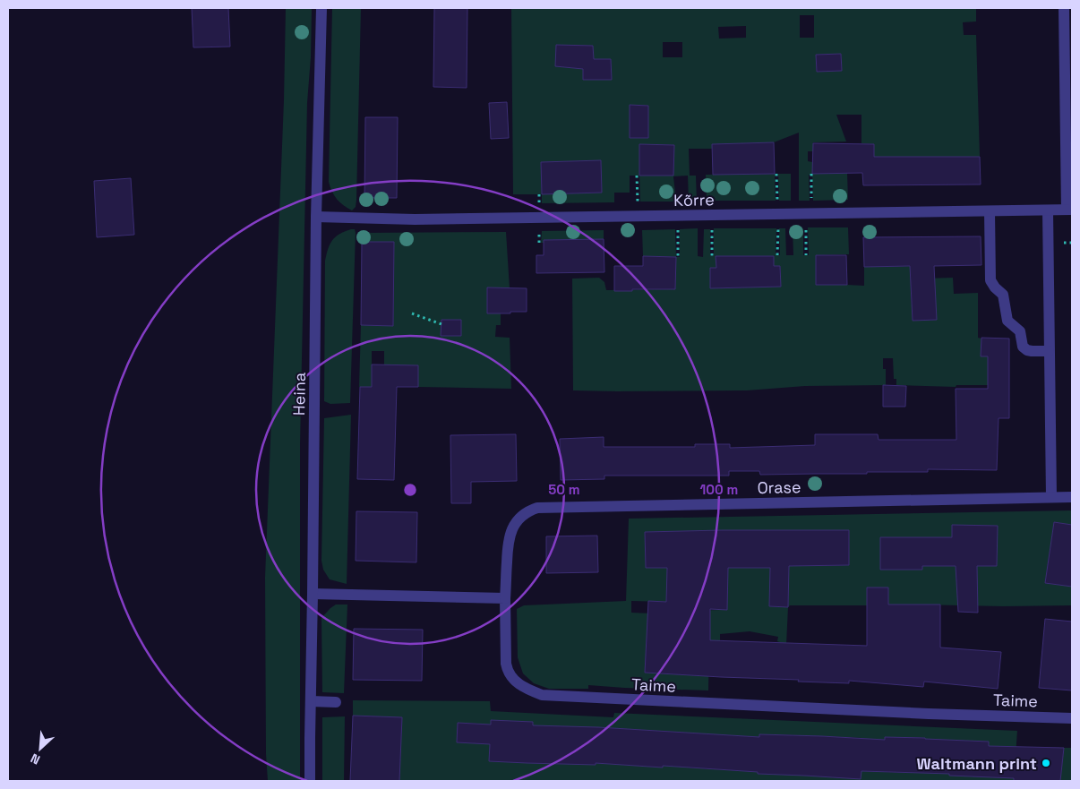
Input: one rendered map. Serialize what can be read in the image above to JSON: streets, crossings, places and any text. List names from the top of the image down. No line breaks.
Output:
{"streets":{"street":["Kõrre","Heina","Orase","Taime"]},"crossings":[["Kõrre","Heina"],["Orase","Taime"]],"places":["Waltmann print"],"north":"bottom left","rings":["50 m","100 m"]}
